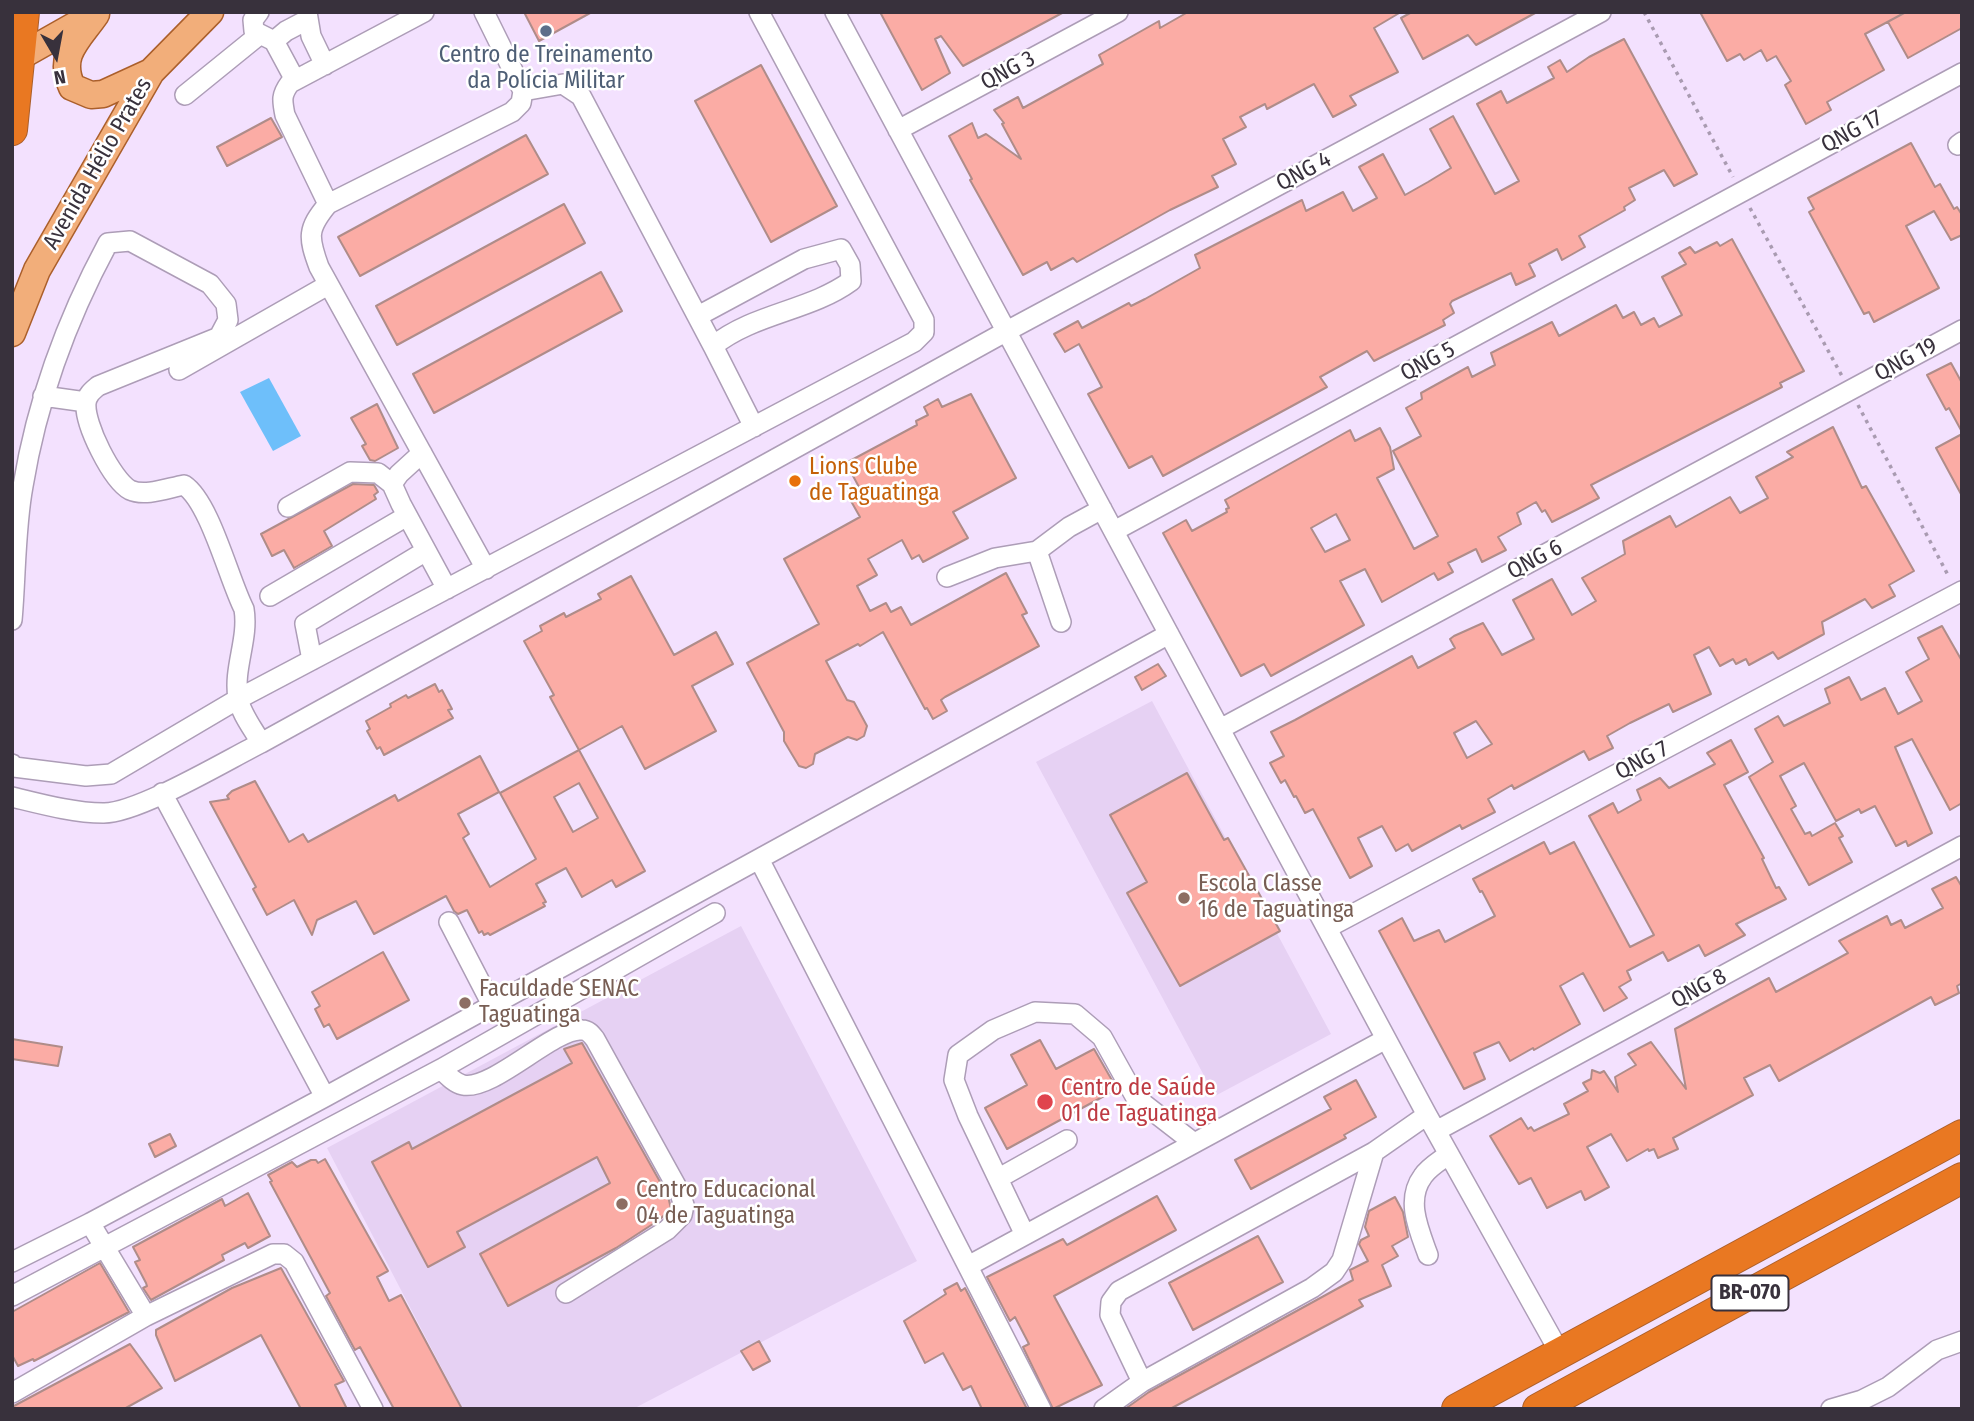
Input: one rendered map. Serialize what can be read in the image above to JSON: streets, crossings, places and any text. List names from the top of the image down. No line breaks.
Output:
{"streets":{"highway":["BR-070"],"main road":["Avenida Hélio Prates"],"street":["QNG 3","QNG 17","QNG 4","QNG 19","QNG 5","QNG 6","QNG 7","QNG 8"]},"crossings":[["QNG 17","QNG 5"],["QNG 19","QNG 6"]],"places":["Centro de Treinamento da Polícia Militar","Lions Clube de Taguatinga","Escola Classe 16 de Taguatinga","Faculdade SENAC Taguatinga","Centro de Saúde 01 de Taguatinga","Centro Educacional 04 de Taguatinga"],"north":"bottom"}
